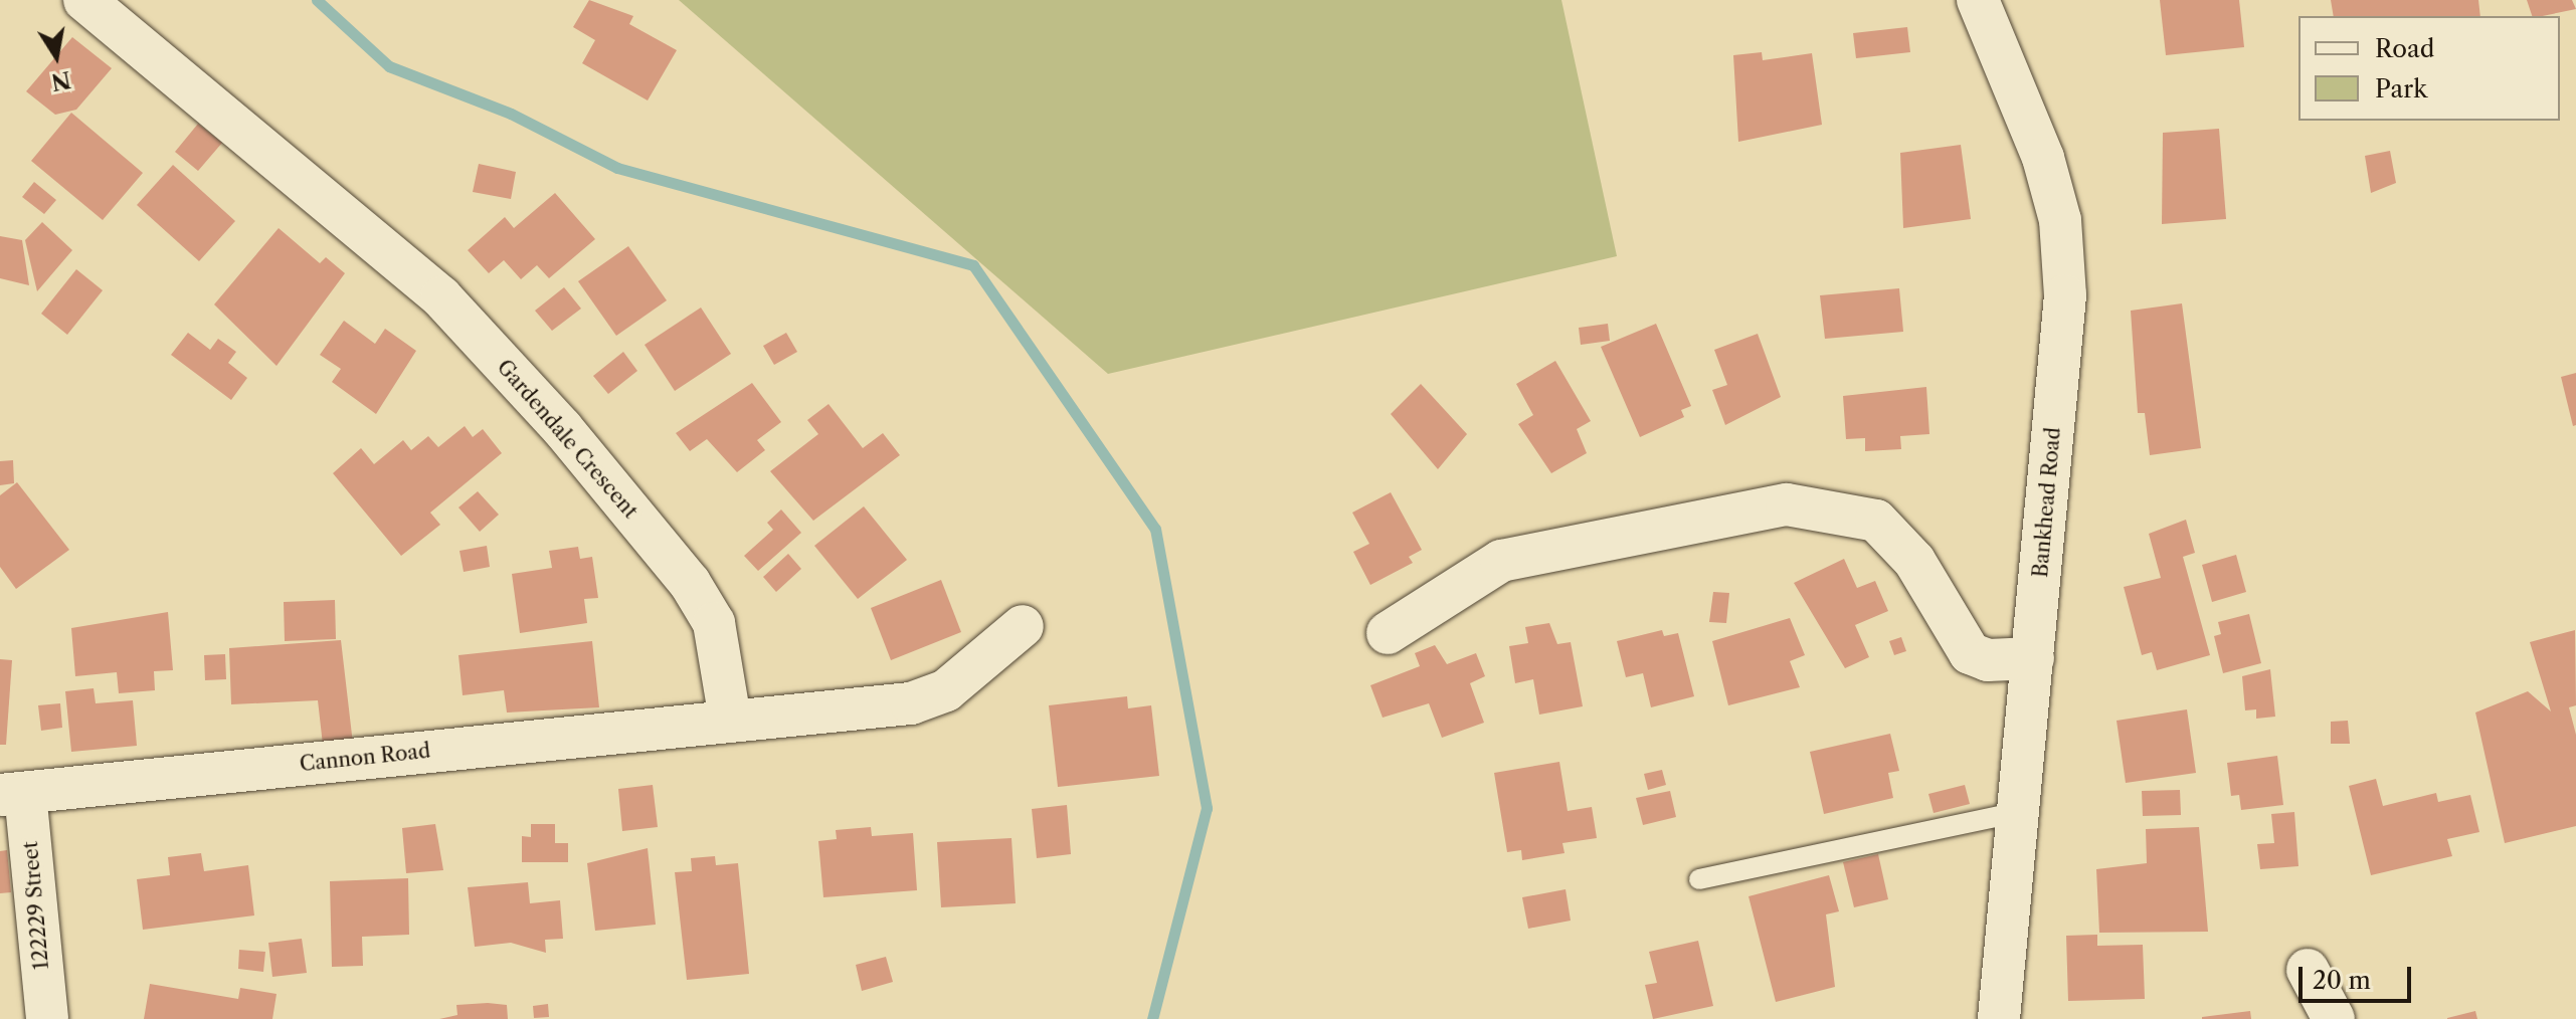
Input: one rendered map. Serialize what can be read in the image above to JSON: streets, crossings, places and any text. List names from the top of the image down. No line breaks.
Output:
{"streets":{"street":["Gardendale Crescent","Bankhead Road","Cannon Road","122229 Street"]},"crossings":[["Gardendale Crescent","Cannon Road"],["Cannon Road","122229 Street"]],"legend":["Road","Park"],"scale_bar":"20 m","north":"bottom"}
